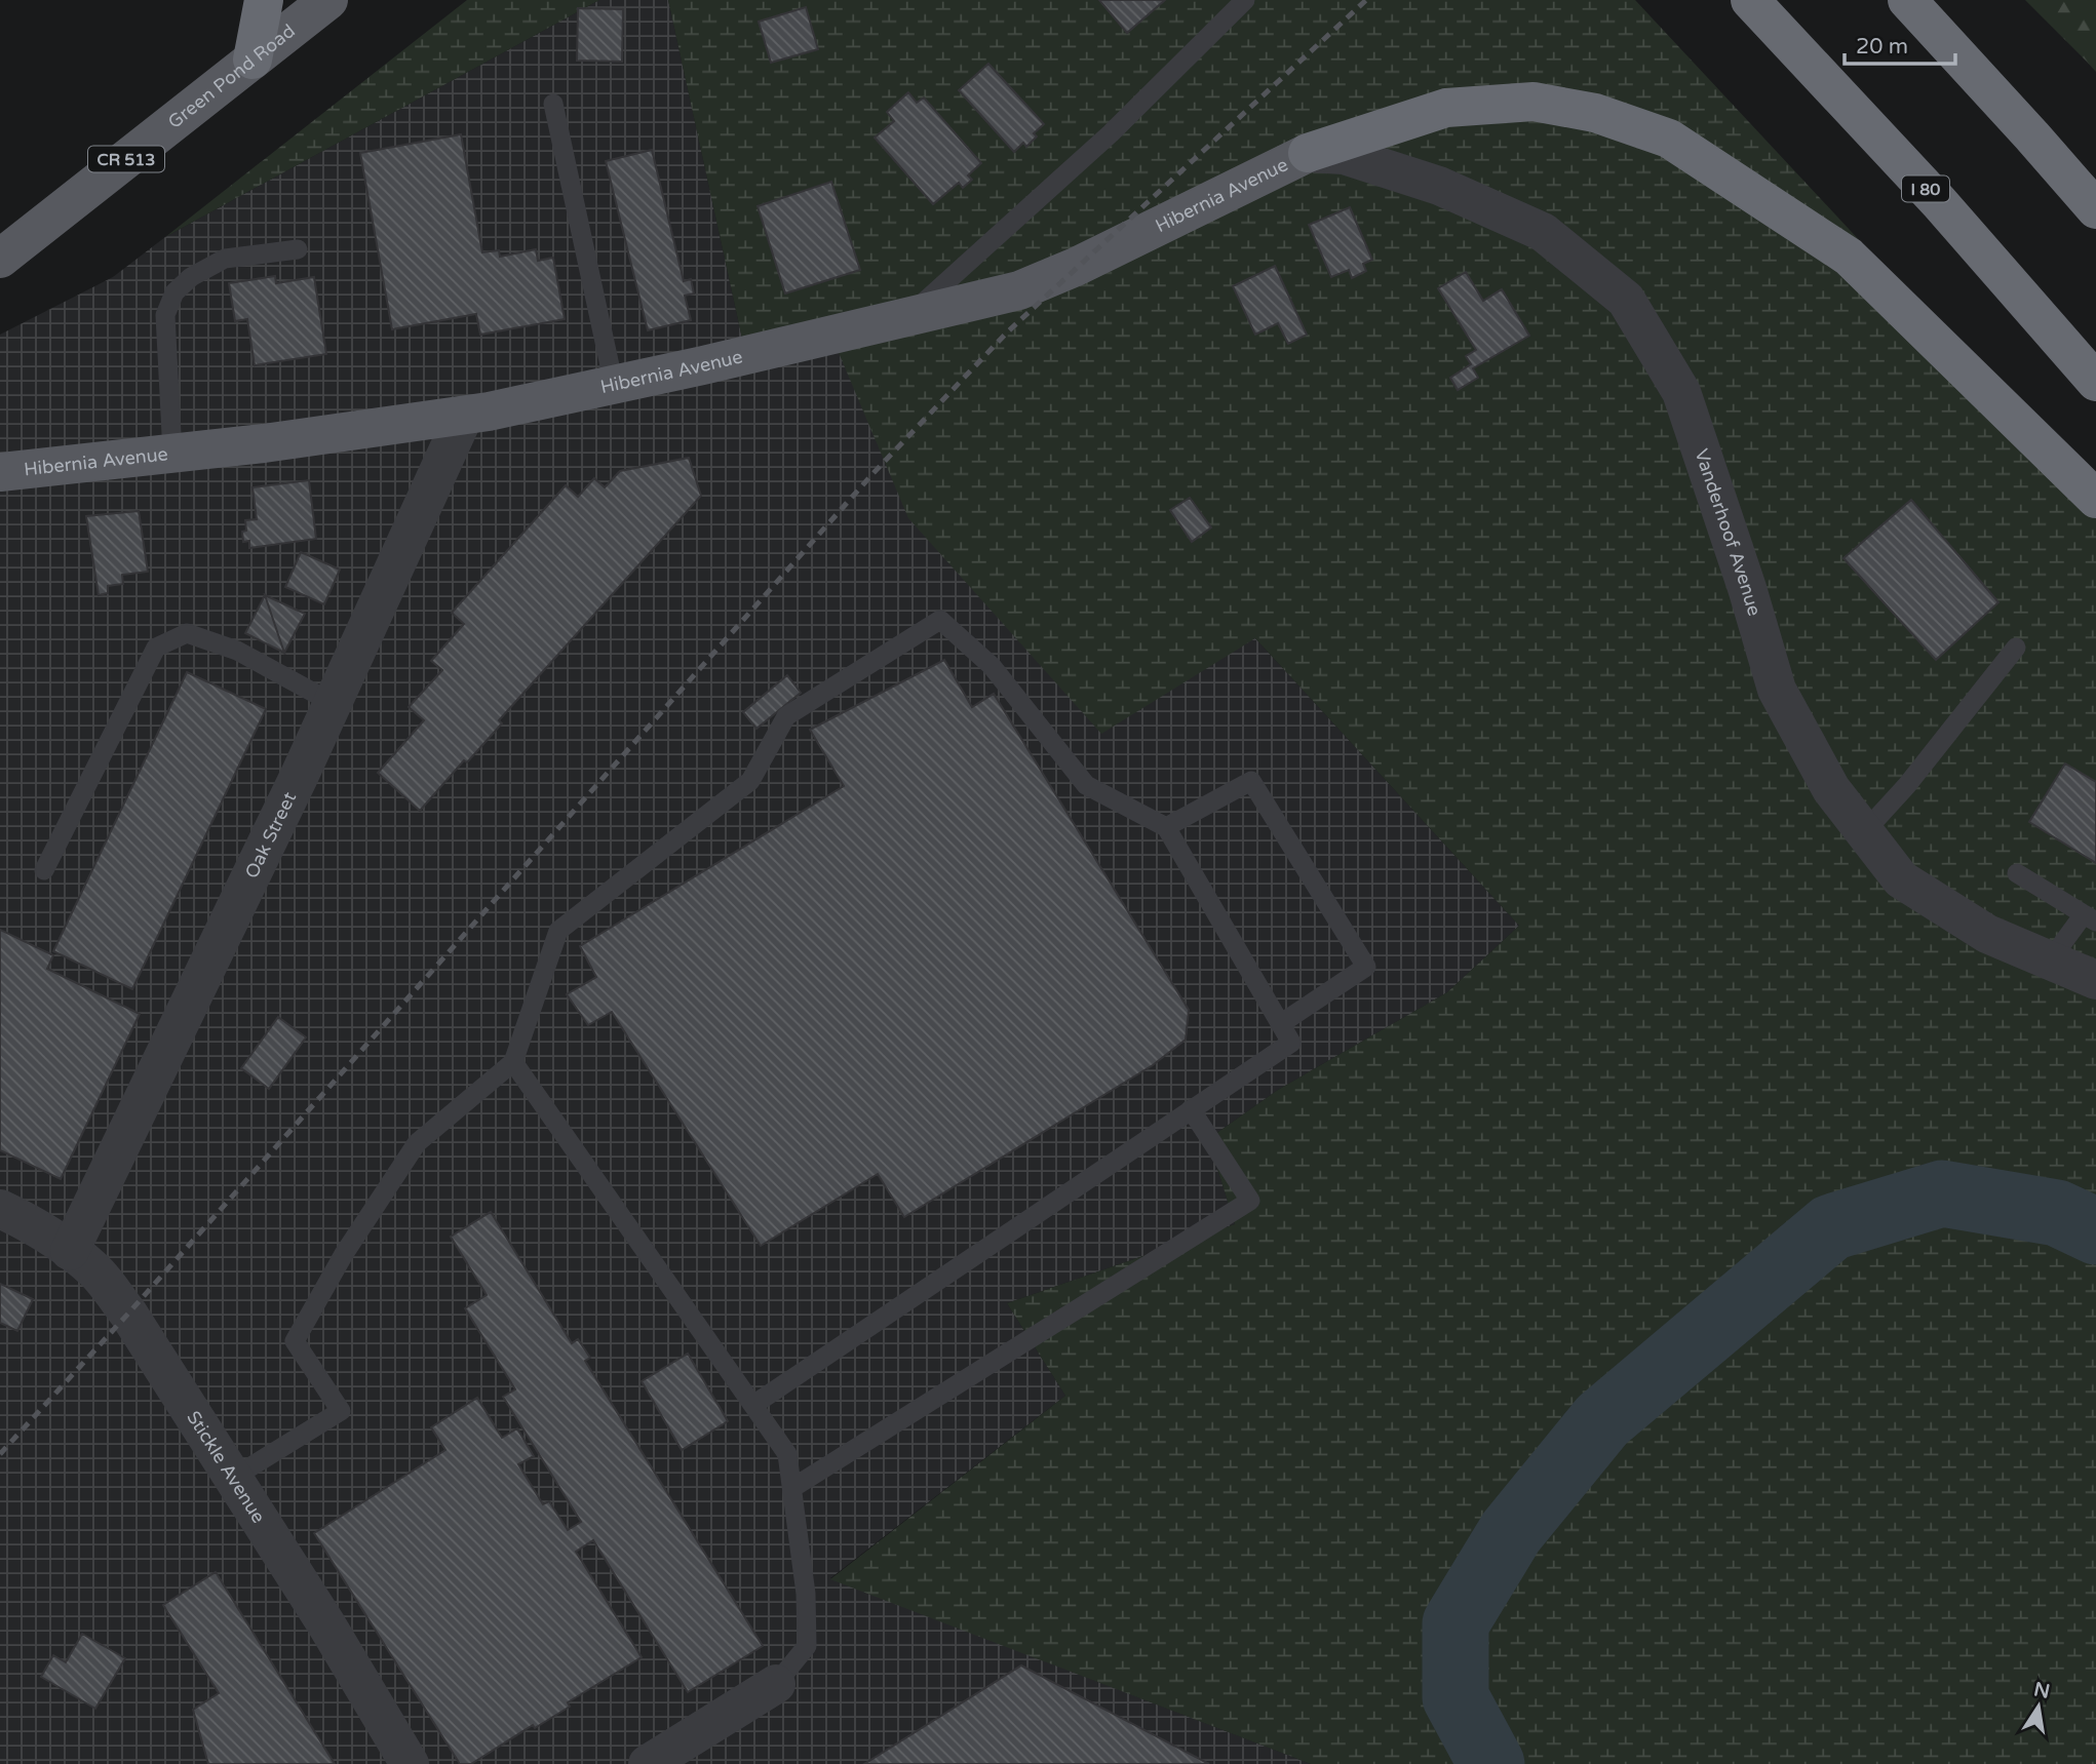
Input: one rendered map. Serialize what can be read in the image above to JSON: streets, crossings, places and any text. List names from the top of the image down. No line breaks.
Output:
{"streets":{"highway":["I 80"],"main road":["Green Pond Road","CR 513","Hibernia Avenue"],"street":["Vanderhoof Avenue","Oak Street","Stickle Avenue"]},"crossings":[["Hibernia Avenue","Vanderhoof Avenue"],["Hibernia Avenue","Oak Street"],["Oak Street","Stickle Avenue"]],"scale_bar":"20 m","north":"top"}
